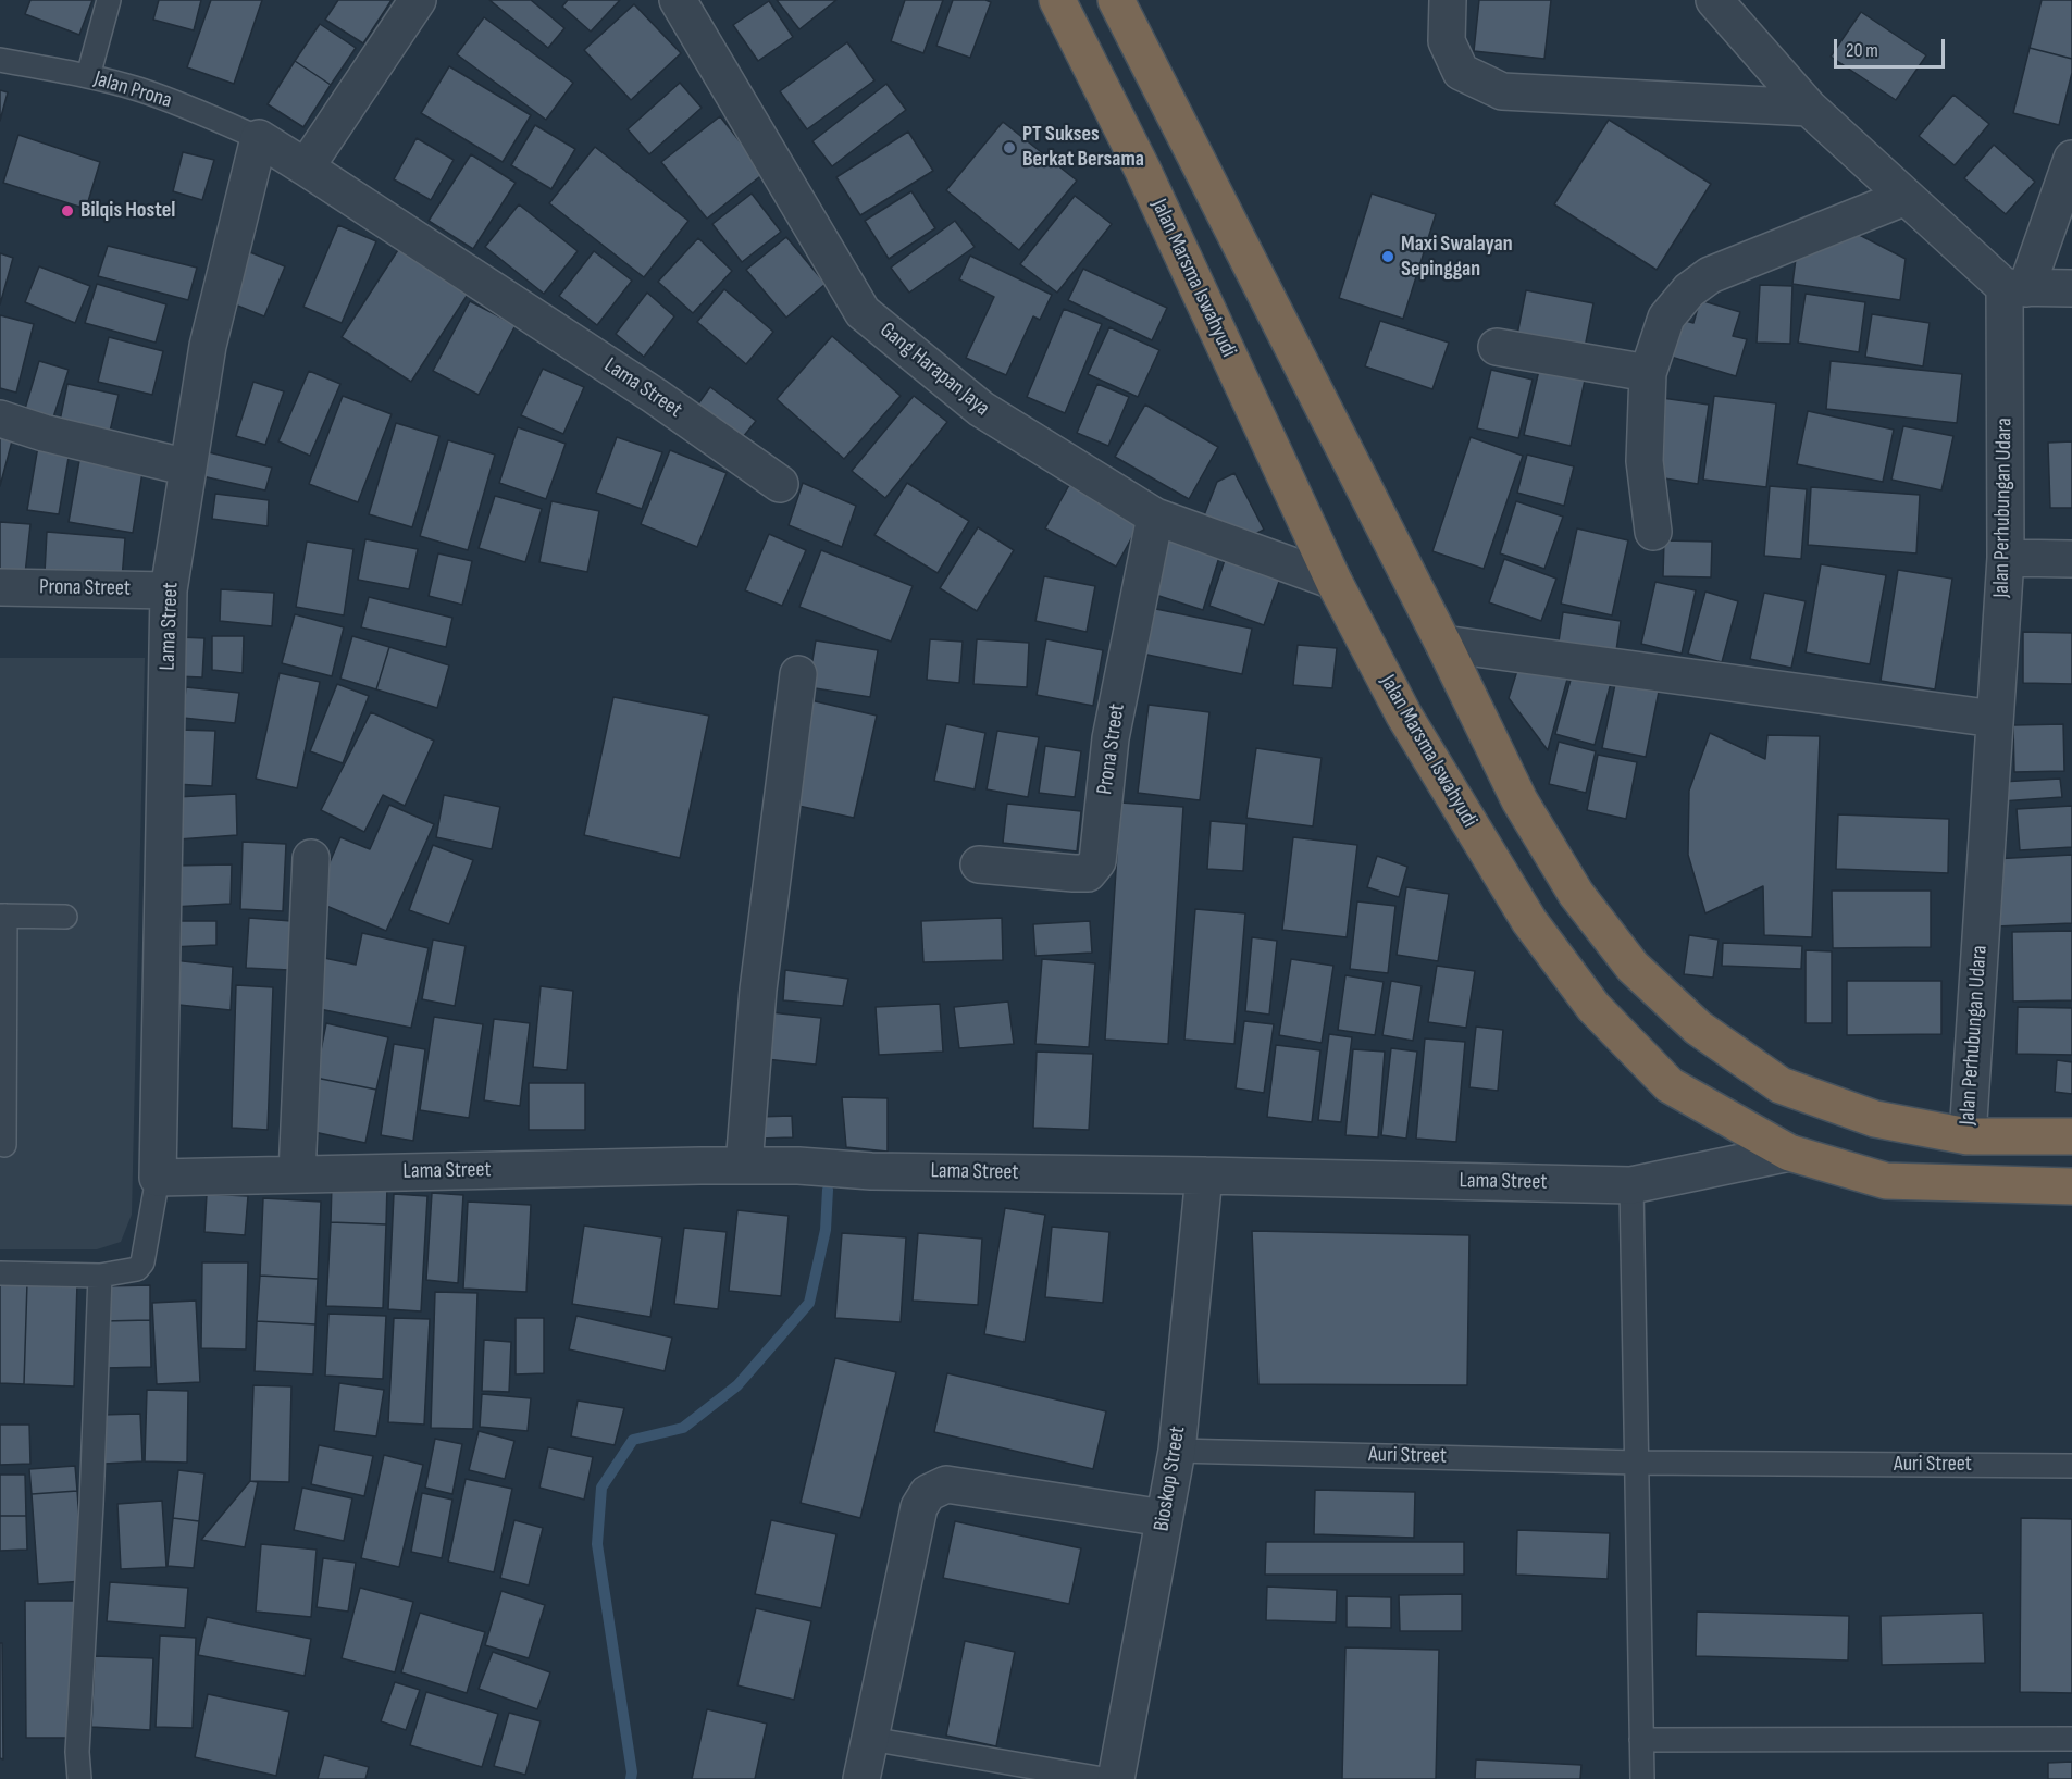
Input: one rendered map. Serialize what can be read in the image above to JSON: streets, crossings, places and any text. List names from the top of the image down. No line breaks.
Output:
{"streets":{"highway":["Jalan Marsma Iswahyudi"],"street":["Gang Harapan Jaya","Lama Street","Jalan Perhubungan Udara","Prona Street","Bioskop Street"],"lane":["Jalan Prona","Auri Street"]},"crossings":[["Jalan Prona","Lama Street"],["Jalan Marsma Iswahyudi","Gang Harapan Jaya"],["Jalan Marsma Iswahyudi","Lama Street"],["Gang Harapan Jaya","Prona Street"],["Lama Street","Prona Street"],["Lama Street","Bioskop Street"],["Auri Street","Bioskop Street"]],"places":["PT Sukses Berkat Bersama","Bilqis Hostel","Maxi Swalayan Sepinggan"],"scale_bar":"20 m"}
